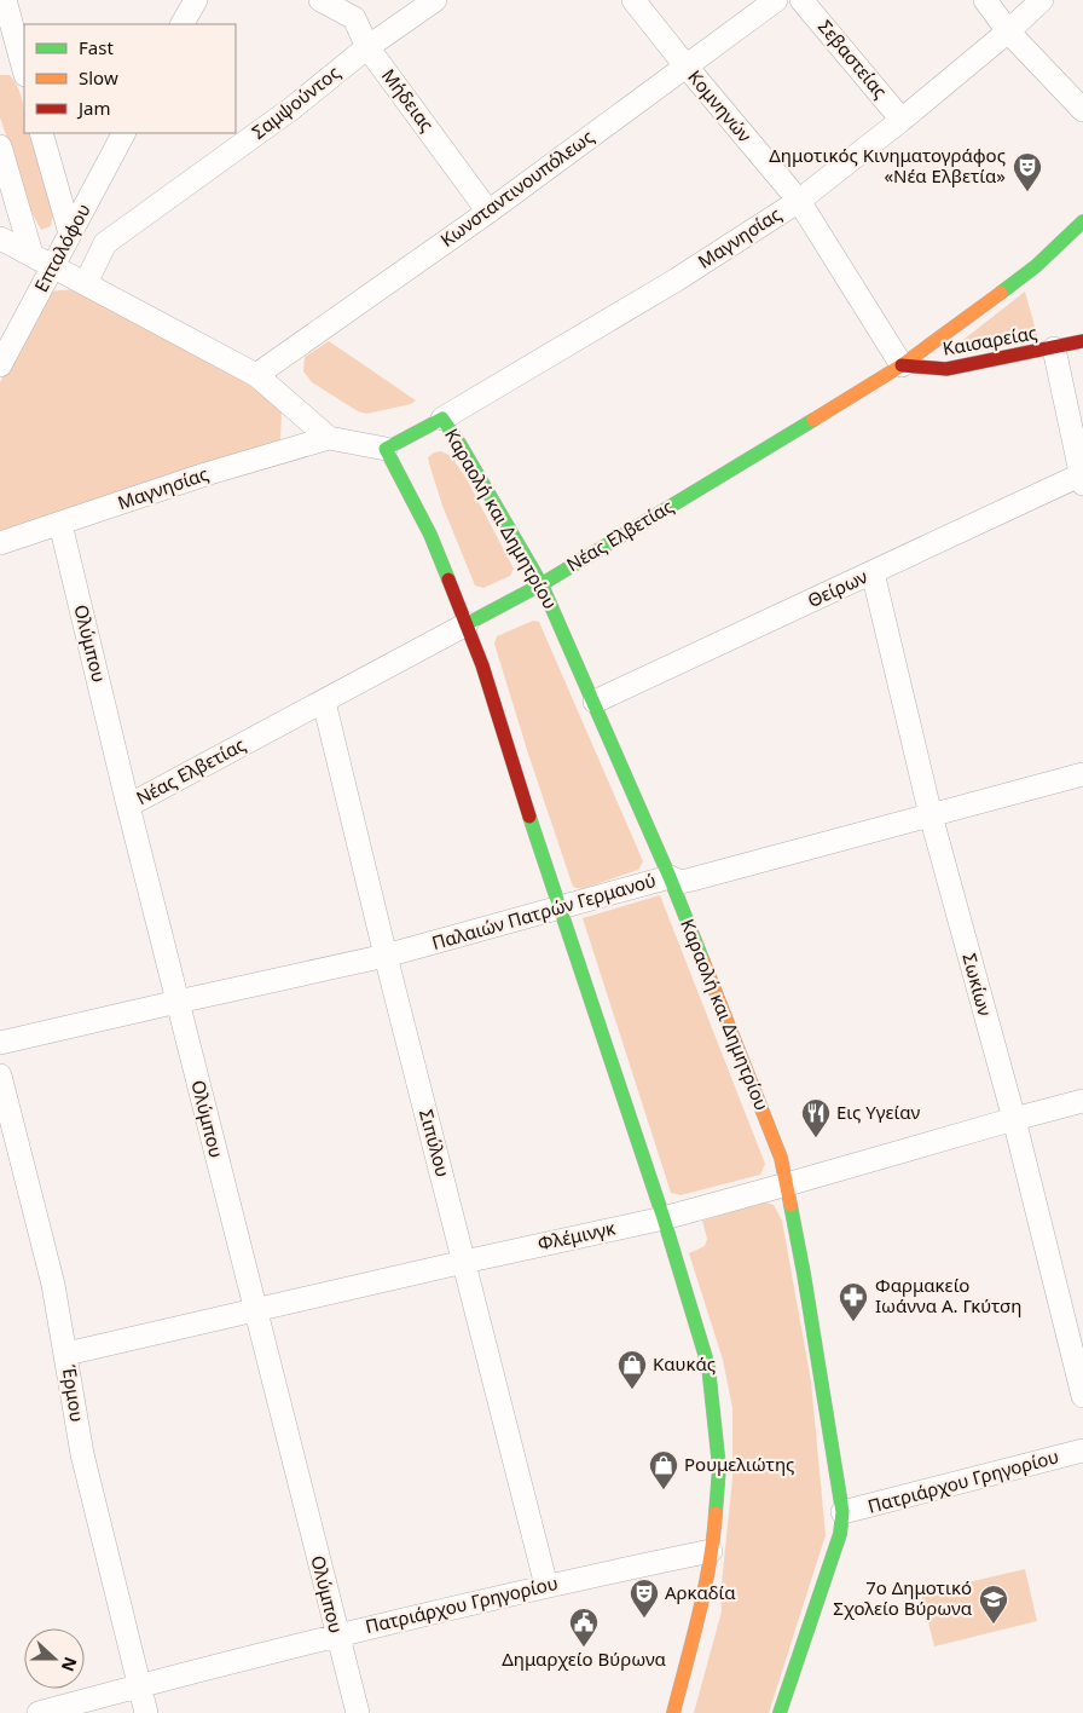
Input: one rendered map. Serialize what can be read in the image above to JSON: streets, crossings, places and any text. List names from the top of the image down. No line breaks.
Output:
{"streets":{"street":["Σεβαστείας","Μήδειας","Σαμψούντος","Κομνηνών","Κωνσταντινουπόλεως","Μαγνησίας","Επταλόφου","Καισαρείας","Καραολή και Δημητρίου","Νέας Ελβετίας","Θείρων","Ολύμπου","Παλαιών Πατρών Γερμανού","Σωκίων","Σιπύλου","Φλέμινγκ","Έρμου","Πατριάρχου Γρηγορίου"]},"crossings":[["Σεβαστείας","Μαγνησίας"],["Μήδειας","Σαμψούντος"],["Μήδειας","Κωνσταντινουπόλεως"],["Κομνηνών","Κωνσταντινουπόλεως"],["Κομνηνών","Μαγνησίας"],["Κομνηνών","Καισαρείας"],["Κομνηνών","Νέας Ελβετίας"],["Μαγνησίας","Καραολή και Δημητρίου"],["Μαγνησίας","Ολύμπου"],["Καισαρείας","Νέας Ελβετίας"],["Καραολή και Δημητρίου","Νέας Ελβετίας"],["Καραολή και Δημητρίου","Θείρων"],["Καραολή και Δημητρίου","Παλαιών Πατρών Γερμανού"],["Καραολή και Δημητρίου","Φλέμινγκ"],["Καραολή και Δημητρίου","Πατριάρχου Γρηγορίου"],["Νέας Ελβετίας","Ολύμπου"],["Νέας Ελβετίας","Σιπύλου"],["Θείρων","Σωκίων"],["Ολύμπου","Παλαιών Πατρών Γερμανού"],["Ολύμπου","Φλέμινγκ"],["Ολύμπου","Πατριάρχου Γρηγορίου"],["Παλαιών Πατρών Γερμανού","Σωκίων"],["Παλαιών Πατρών Γερμανού","Σιπύλου"],["Σωκίων","Φλέμινγκ"],["Σιπύλου","Φλέμινγκ"],["Σιπύλου","Πατριάρχου Γρηγορίου"],["Φλέμινγκ","Έρμου"],["Έρμου","Πατριάρχου Γρηγορίου"]],"places":{"theatre":["Δημοτικός Κινηματογράφος «Νέα Ελβετία»","Αρκαδία"],"restaurant":["Εις Υγείαν"],"pharmacy":["Φαρμακείο Ιωάννα Α. Γκύτση"],"shop":["Καυκάς","Ρουμελιώτης"],"school or university":["7ο Δημοτικό Σχολείο Βύρωνα"],"public building":["Δημαρχείο Βύρωνα"]},"legend":["Fast","Slow","Jam"],"north":"right"}
